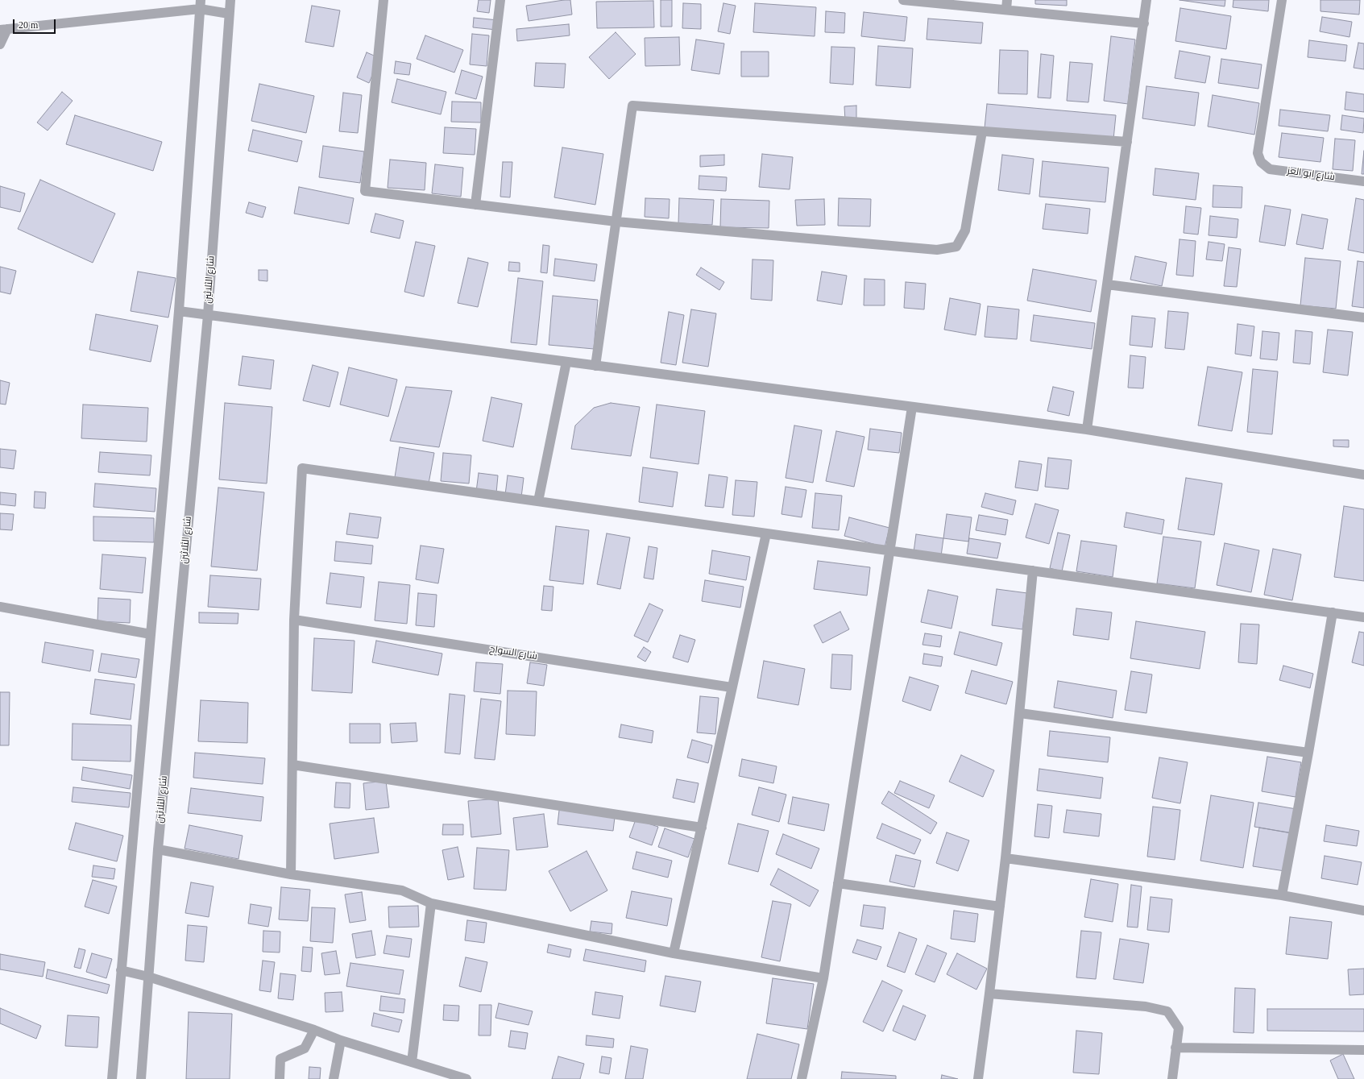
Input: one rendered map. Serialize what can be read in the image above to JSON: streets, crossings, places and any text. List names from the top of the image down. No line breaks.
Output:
{"streets":{"street":["شارع ابو العز","شارع الثلاثين","شارع السواح"]},"scale_bar":"20 m"}
